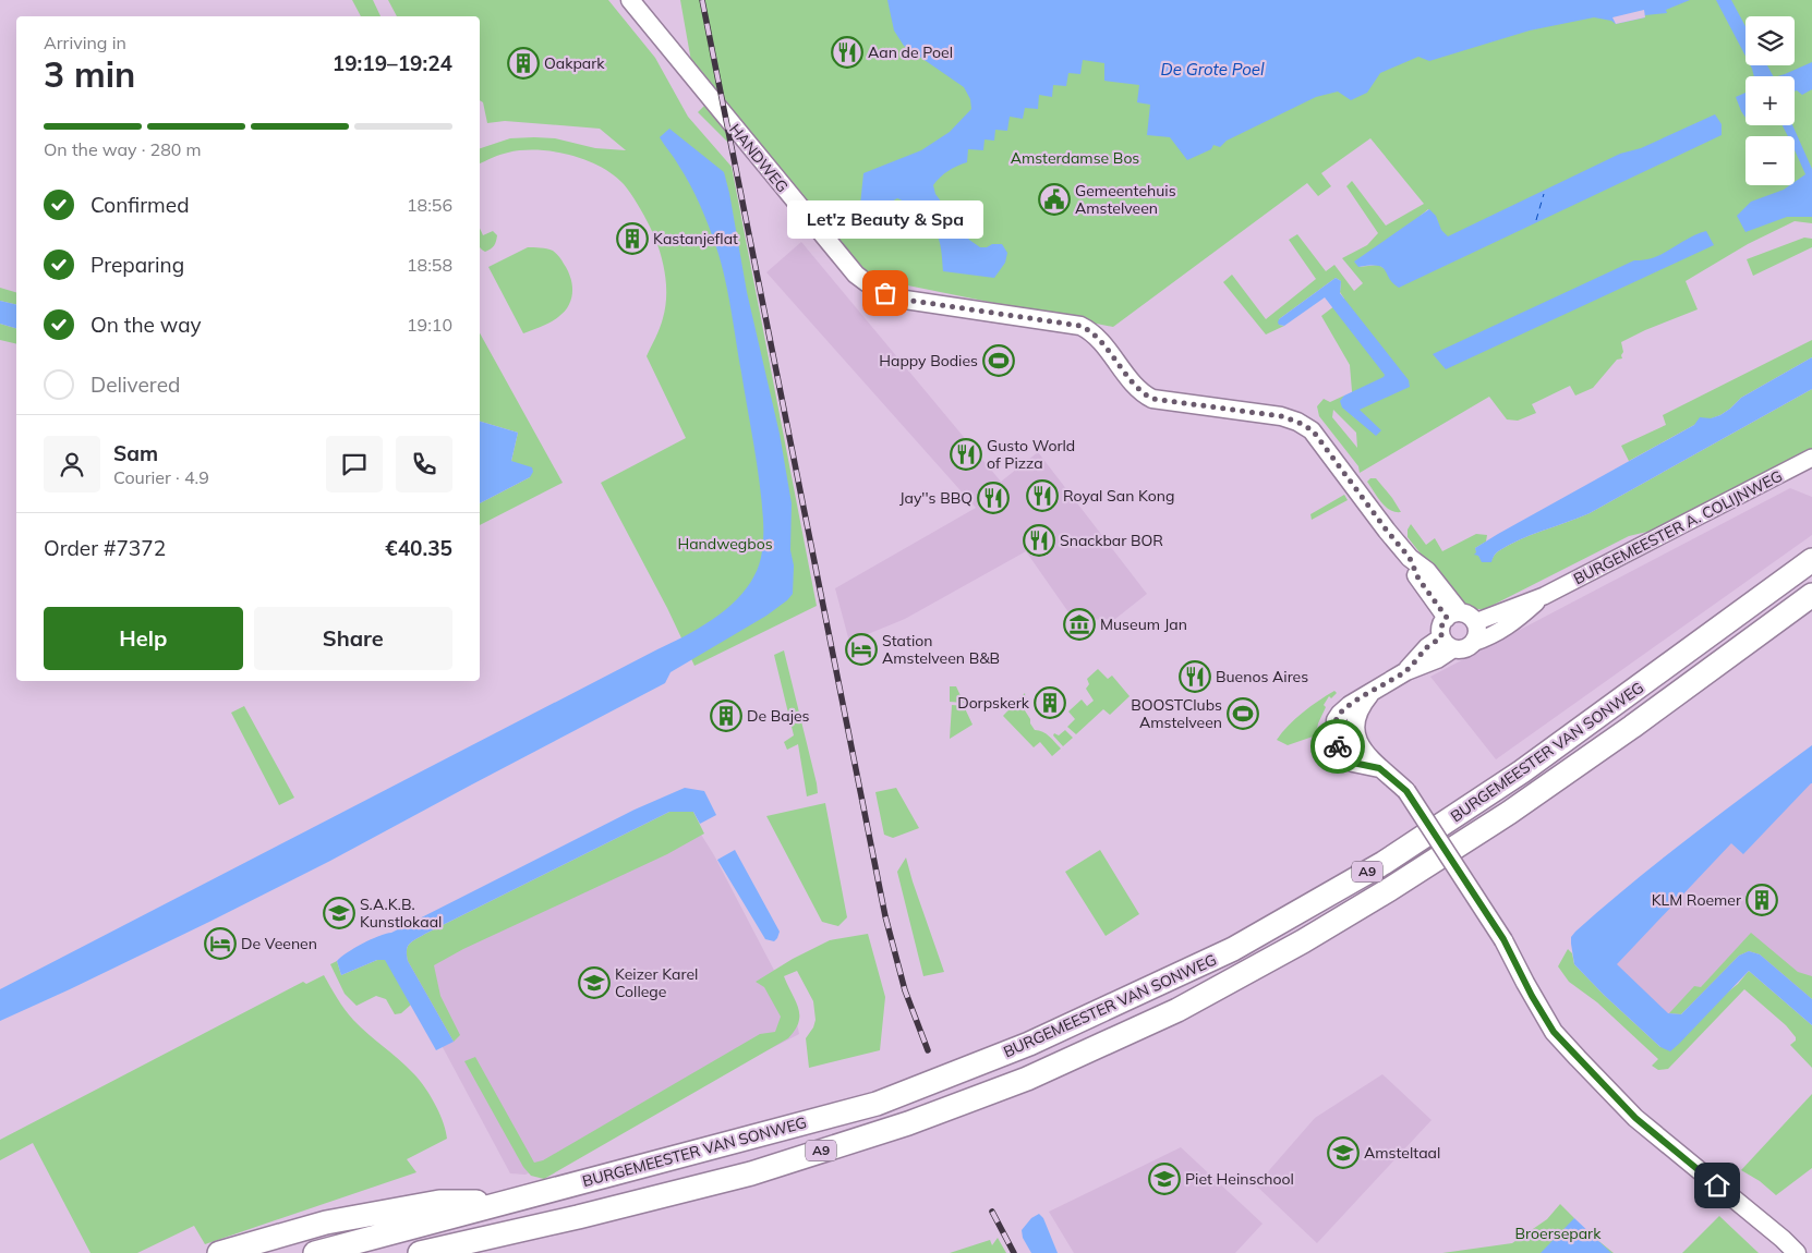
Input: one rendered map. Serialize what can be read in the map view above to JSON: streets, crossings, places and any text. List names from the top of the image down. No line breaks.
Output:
{"streets":{"highway":["BURGEMEESTER VAN SONWEG","A9"],"main road":["HANDWEG"],"street":["BURGEMEESTER A. COLIJNWEG"]},"crossings":[["HANDWEG","BURGEMEESTER A. COLIJNWEG"],["BURGEMEESTER VAN SONWEG","A9"]],"water":["De Grote Poel"],"parks":["Amsterdamse Bos","Handwegbos","Broersepark"],"places":{"restaurant":["Aan de Poel","Gusto World of Pizza","Royal San Kong","Jay''s BBQ","Snackbar BOR","Buenos Aires"],"building":["Oakpark","Kastanjeflat","Dorpskerk","De Bajes","KLM Roemer"],"public building":["Gemeentehuis Amstelveen"],"other":["Let'z Beauty & Spa"],"sports":["Happy Bodies","BOOSTClubs Amstelveen"],"museum":["Museum Jan"],"hotel":["Station Amstelveen B&B","De Veenen"],"school or university":["S.A.K.B. Kunstlokaal","Keizer Karel College","Amsteltaal","Piet Heinschool"]},"page":{"map_buttons":["+","−"],"heading":["3 min","Arriving in","19:19–19:24"],"panel":["Sam","Courier · 4.9","Order #7372","€40.35"],"bar":"On the way · 280 m","list":[["Confirmed","18:56"],["Preparing","18:58"],["On the way","19:10"],"Delivered"],"bubble":"Let'z Beauty & Spa","buttons":["Help","Share"]}}
